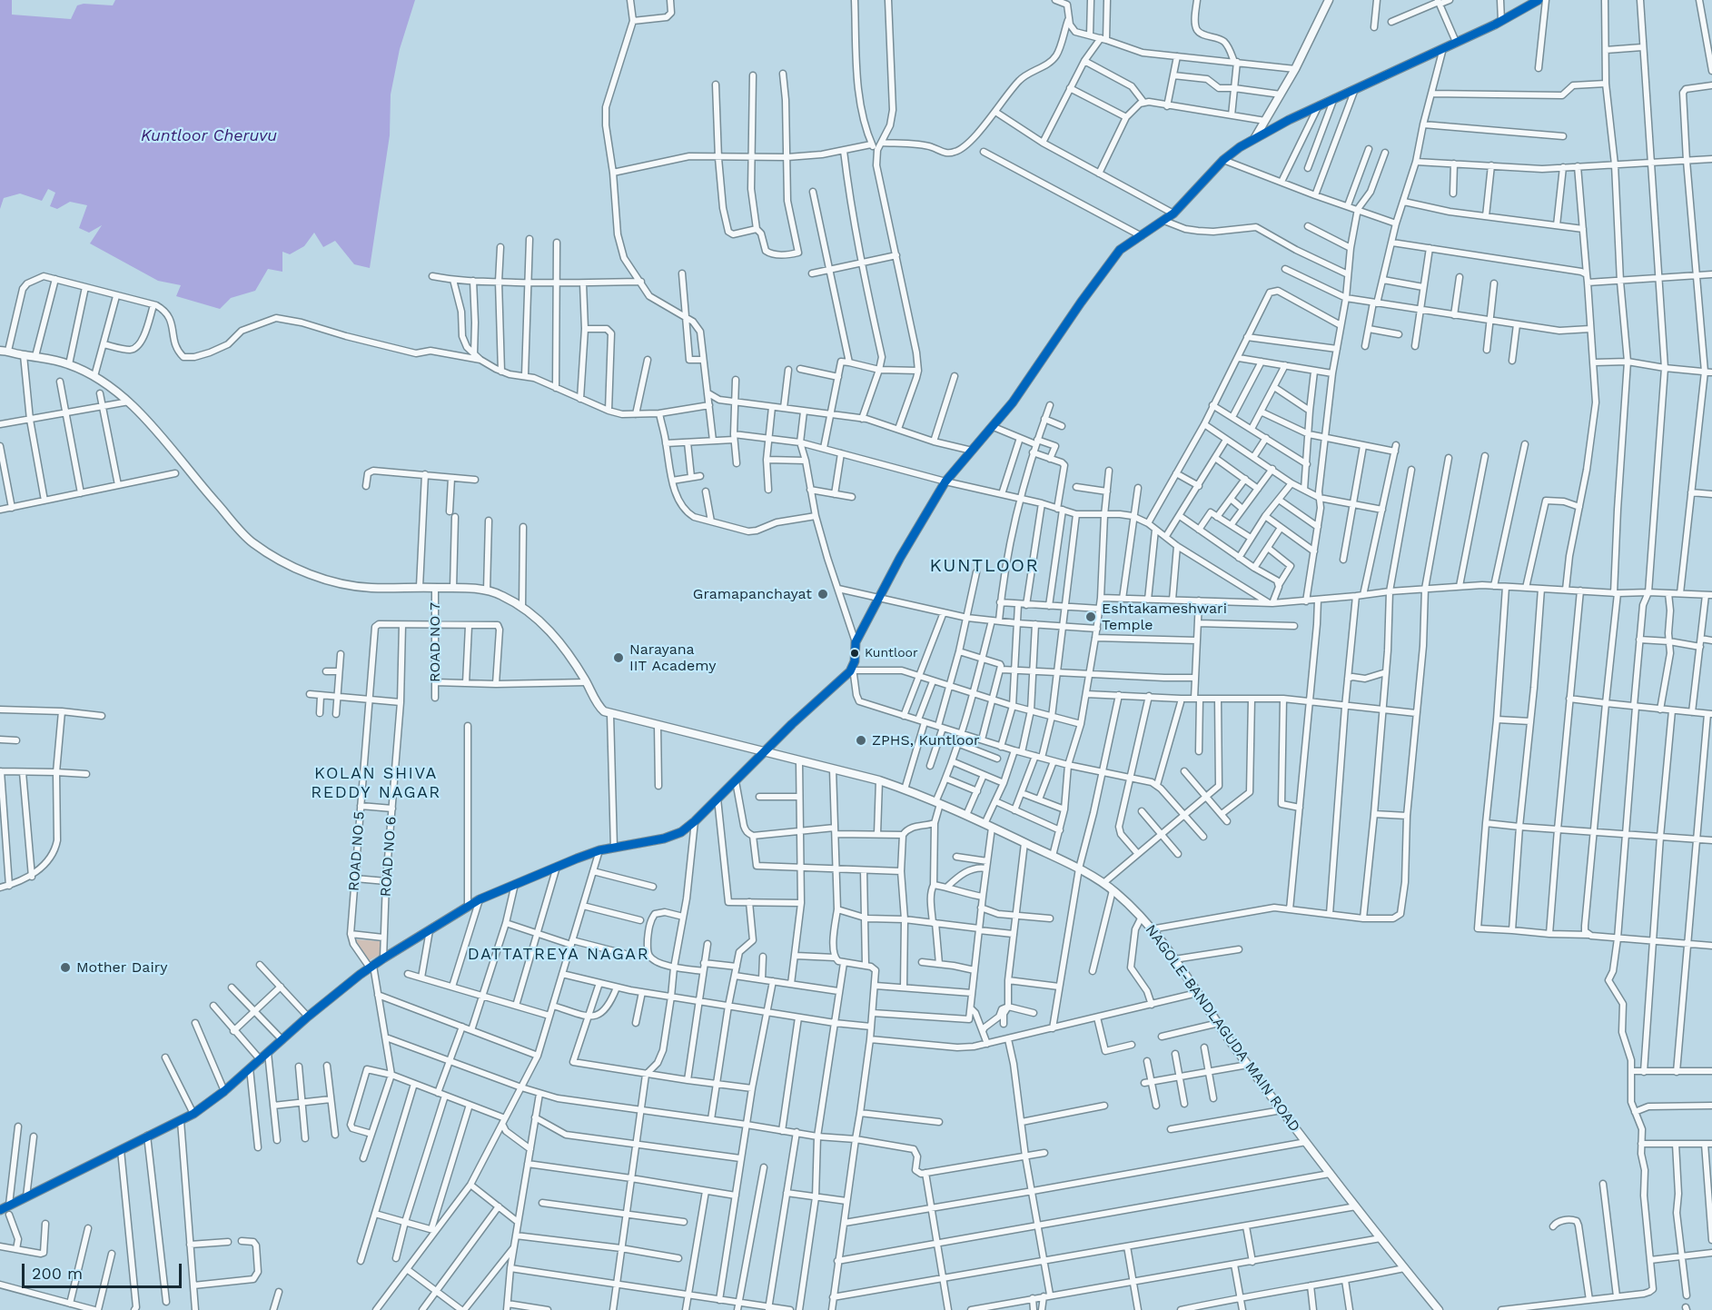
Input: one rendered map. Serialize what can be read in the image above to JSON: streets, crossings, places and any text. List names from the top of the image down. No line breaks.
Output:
{"streets":{"street":["ROAD NO 7","ROAD NO 5","ROAD NO 6","NAGOLE-BANDLAGUDA MAIN ROAD"]},"crossings":[["ROAD NO 5","ROAD NO 6"]],"districts":["KUNTLOOR","KOLAN SHIVA REDDY NAGAR","DATTATREYA NAGAR"],"water":["Kuntloor Cheruvu"],"places":["Gramapanchayat","Eshtakameshwari Temple","Kuntloor","Narayana IIT Academy","ZPHS, Kuntloor","Mother Dairy"],"scale_bar":"200 m"}
